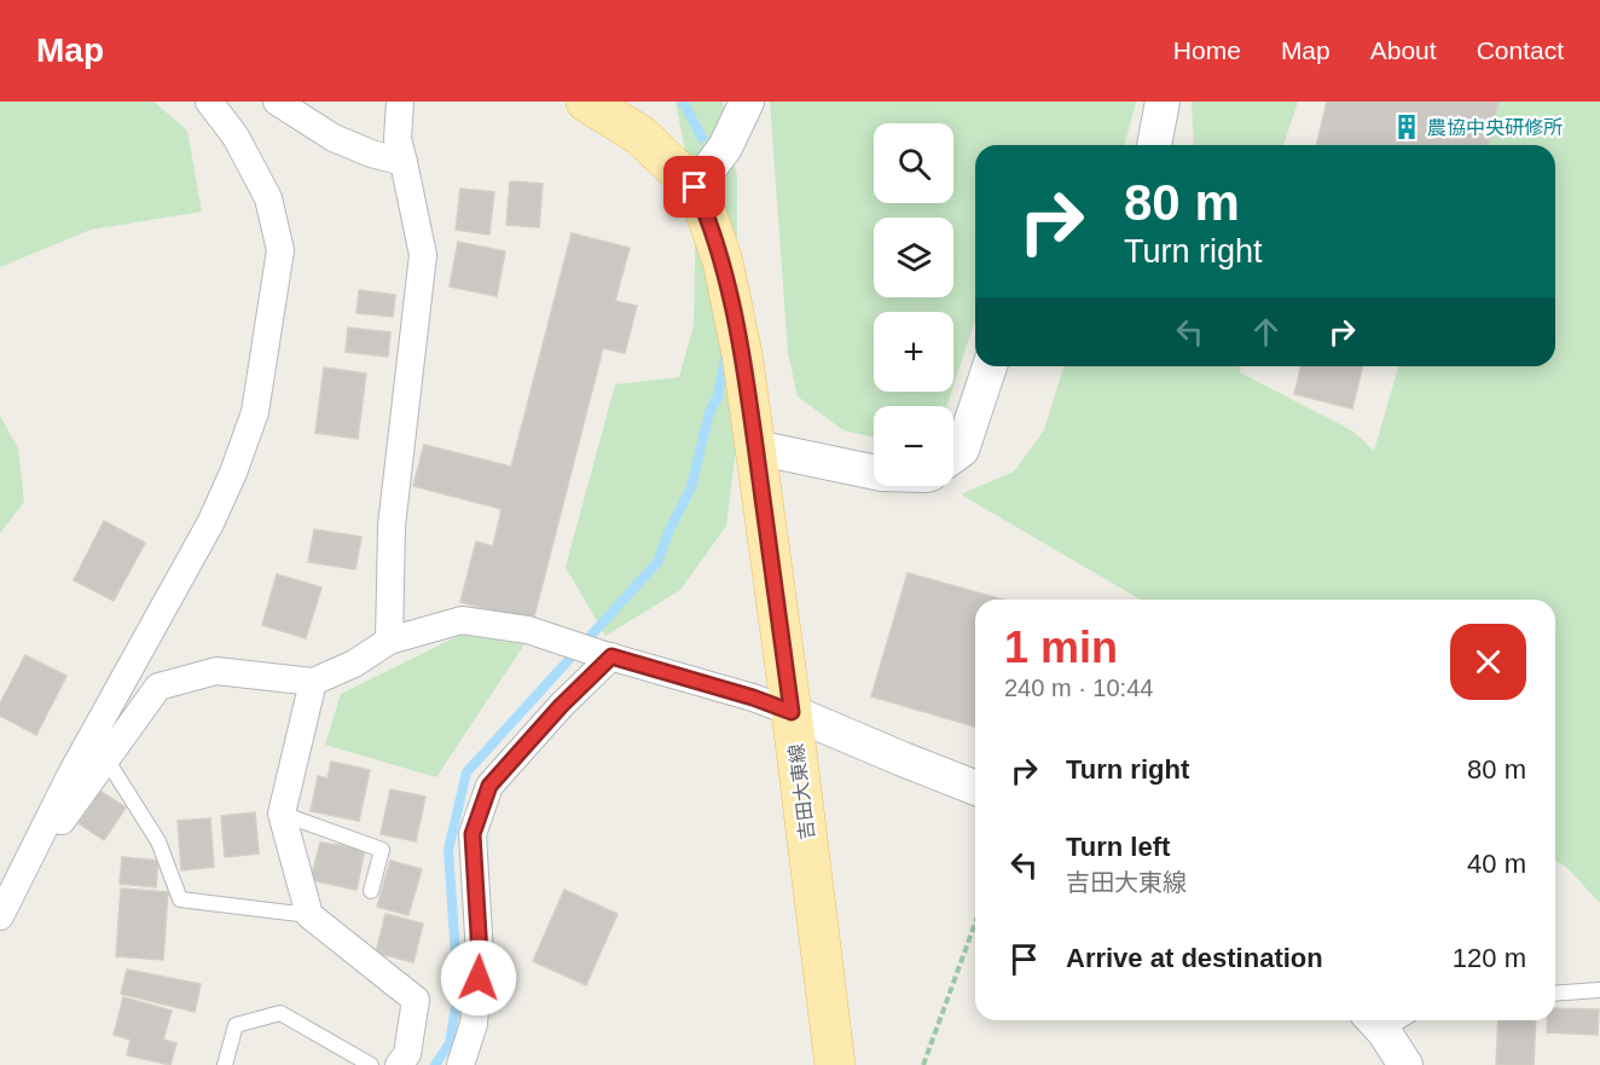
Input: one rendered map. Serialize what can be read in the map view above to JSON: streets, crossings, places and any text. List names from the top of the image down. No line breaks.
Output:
{"streets":{"main road":["吉田大東線"]},"places":{"building":["農協中央研修所"]},"page":{"header":"Map","nav":["Home","Map","About","Contact"],"map_buttons":["+","−"],"turn":["80 m","Turn right"],"heading":["1 min","240 m · 10:44"],"list":[{"name":"Turn right","value":"80 m"},{"name":"Turn left","note":"吉田大東線","value":"40 m"},{"name":"Arrive at destination","value":"120 m"}]}}
